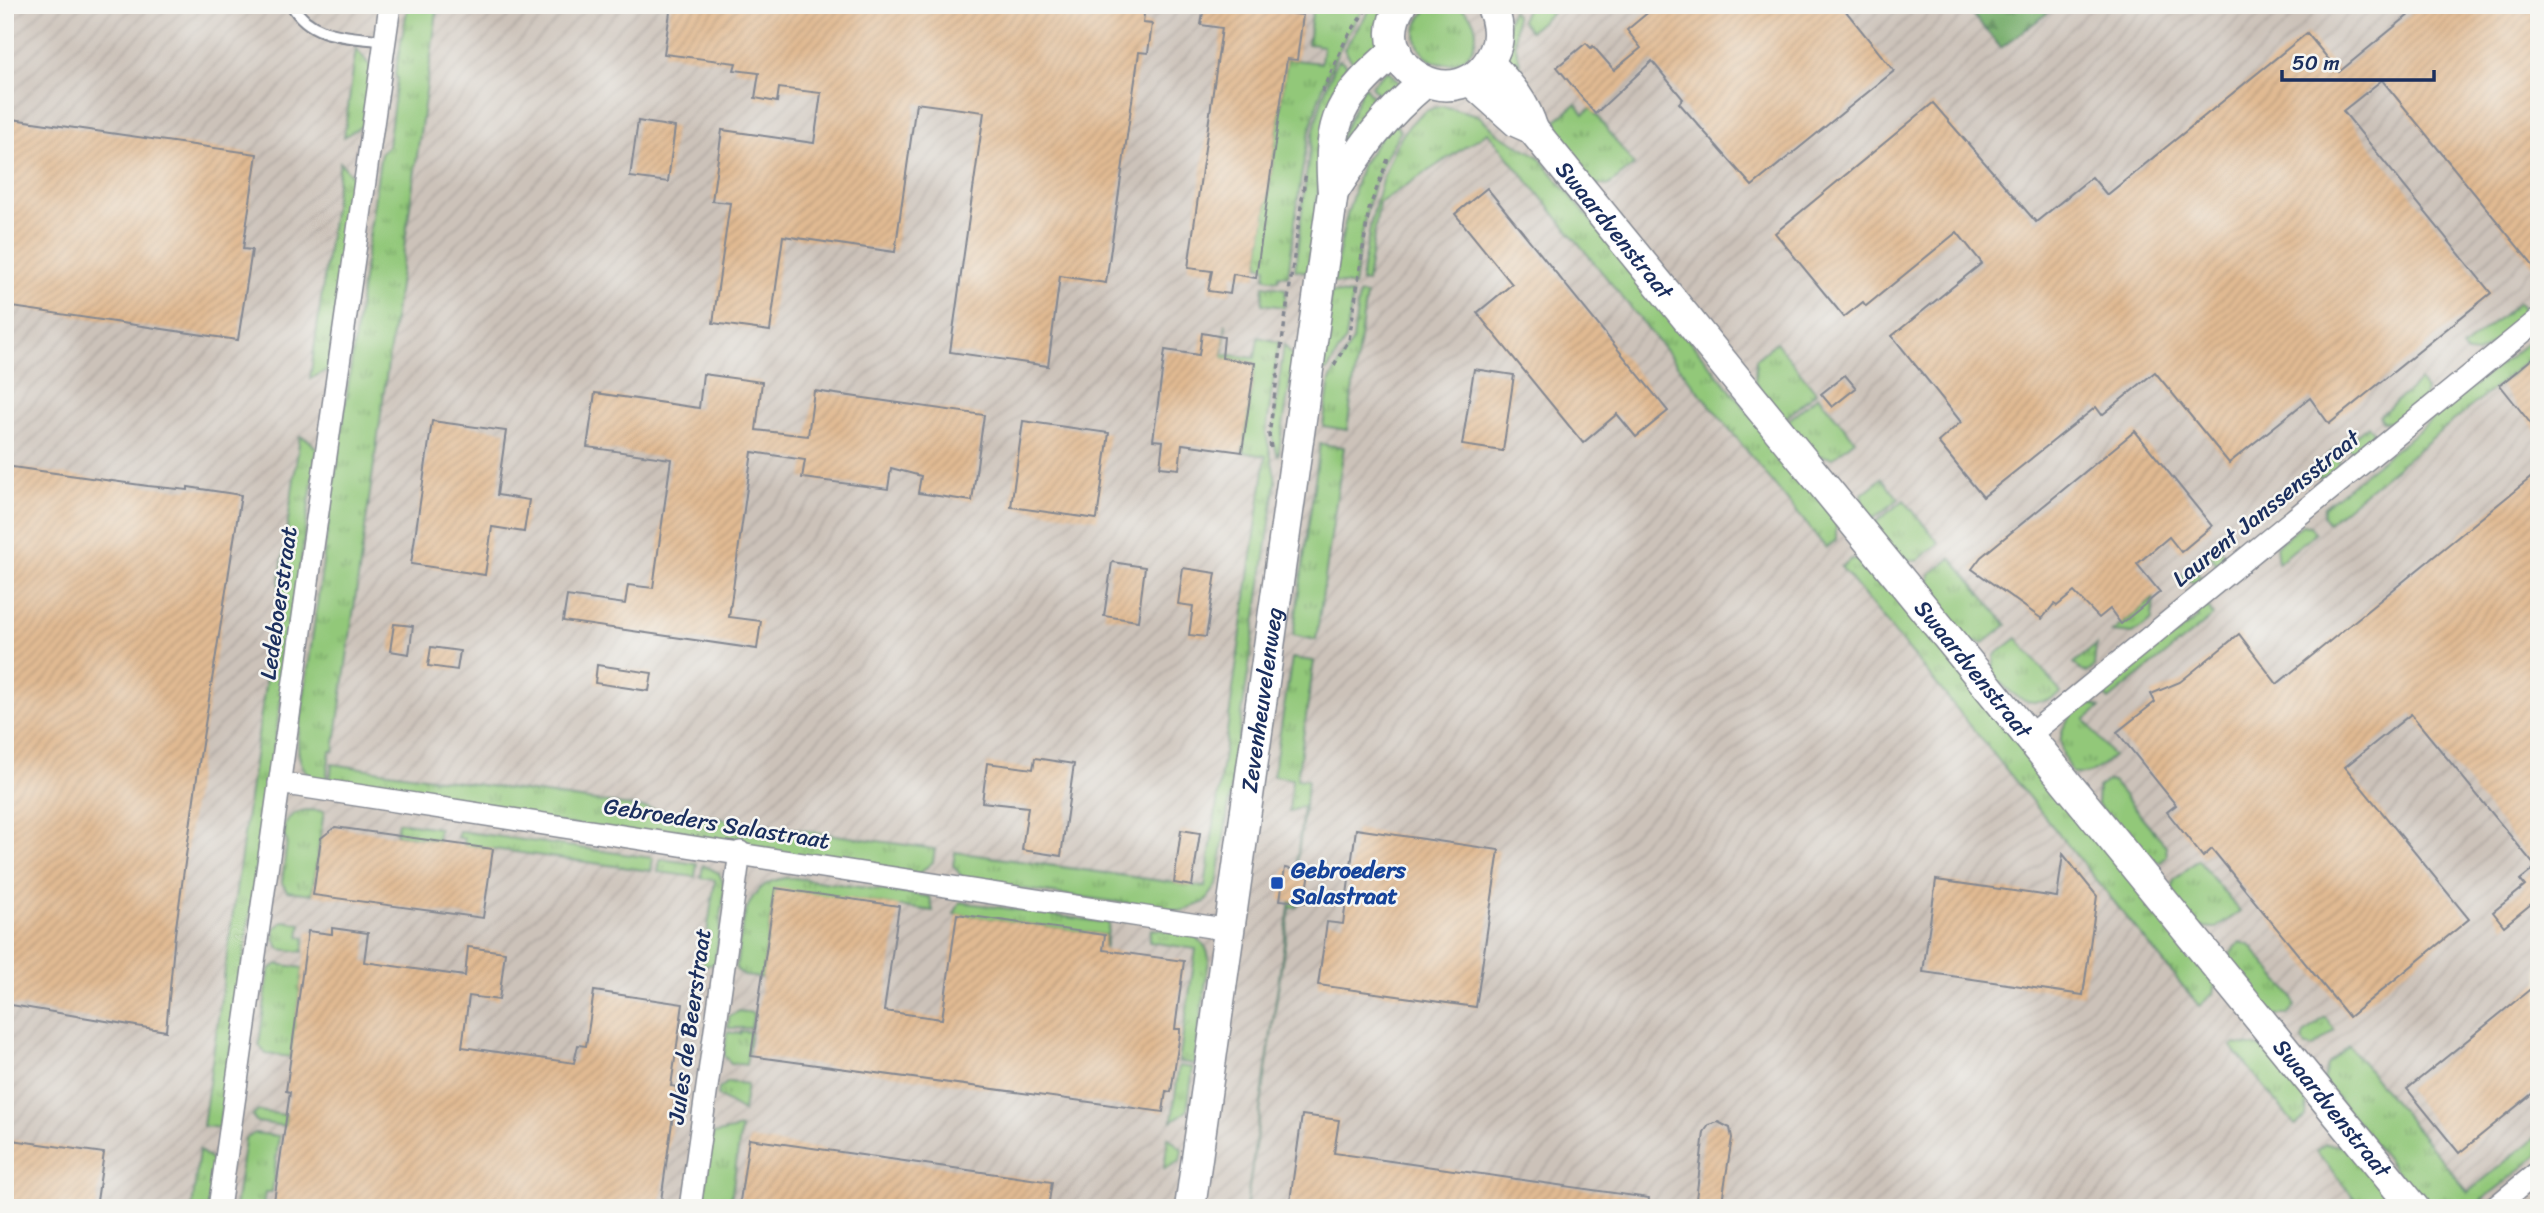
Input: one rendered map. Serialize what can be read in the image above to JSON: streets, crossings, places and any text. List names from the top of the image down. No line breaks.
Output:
{"streets":{"street":["Swaardvenstraat","Laurent Janssensstraat","Ledeboerstraat","Zevenheuvelenweg","Gebroeders Salastraat","Jules de Beerstraat"]},"crossings":[["Swaardvenstraat","Laurent Janssensstraat"],["Ledeboerstraat","Gebroeders Salastraat"],["Zevenheuvelenweg","Gebroeders Salastraat"],["Gebroeders Salastraat","Jules de Beerstraat"]],"places":{"transit":["Gebroeders Salastraat"]},"scale_bar":"50 m"}
